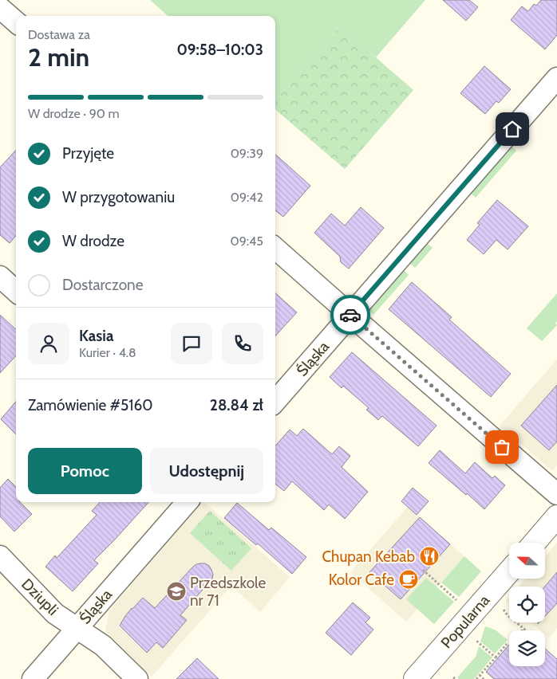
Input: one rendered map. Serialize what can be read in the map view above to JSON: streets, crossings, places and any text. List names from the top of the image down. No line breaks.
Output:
{"streets":{"street":["Śląska","Dziupli","Popularna"]},"crossings":[["Śląska","Dziupli"]],"places":{"restaurant":["Chupan Kebab"],"cafe":["Kolor Cafe"],"school or university":["Przedszkole nr 71"]},"north":"left","page":{"heading":["2 min","Dostawa za","09:58–10:03"],"panel":["Kasia","Kurier · 4.8","Zamówienie #5160","28.84 zł"],"bar":"W drodze · 90 m","list":[["Przyjęte","09:39"],["W przygotowaniu","09:42"],["W drodze","09:45"],"Dostarczone"],"buttons":["Pomoc","Udostępnij"]}}
